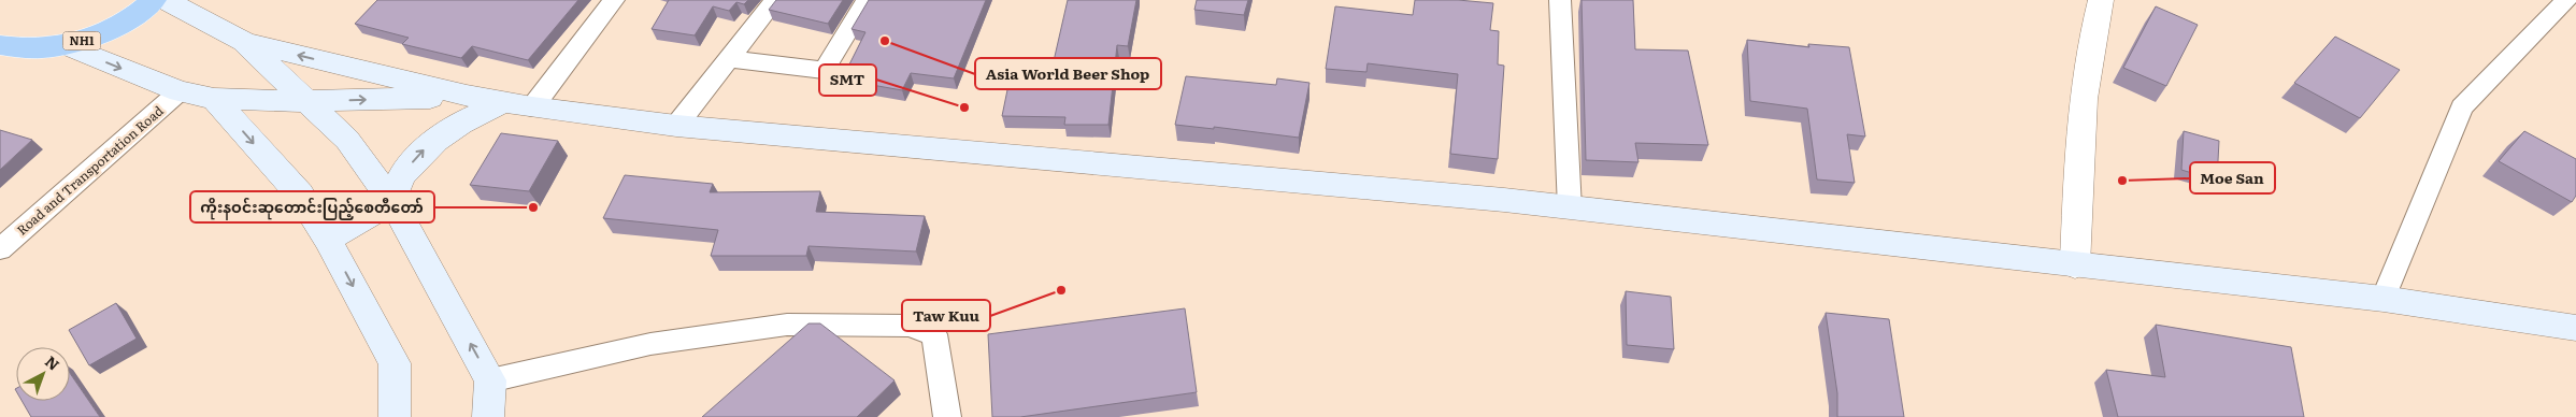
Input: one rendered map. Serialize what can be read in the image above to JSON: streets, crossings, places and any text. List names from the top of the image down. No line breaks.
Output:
{"streets":{"highway":["NH1"],"lane":["Road and Transportation Road"]},"places":["Asia World Beer Shop","SMT","Moe San","ကိုးနဝင်းဆုတောင်းပြည့်စေတီတော်","Taw Kuu"],"north":"top right"}
